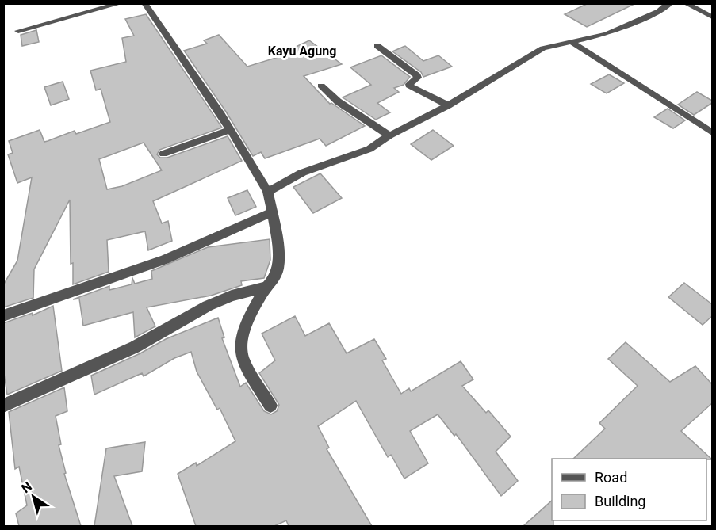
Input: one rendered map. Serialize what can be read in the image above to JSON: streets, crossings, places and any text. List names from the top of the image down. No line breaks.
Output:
{"districts":["Kayu Agung"],"legend":["Road","Building"],"north":"top left"}
